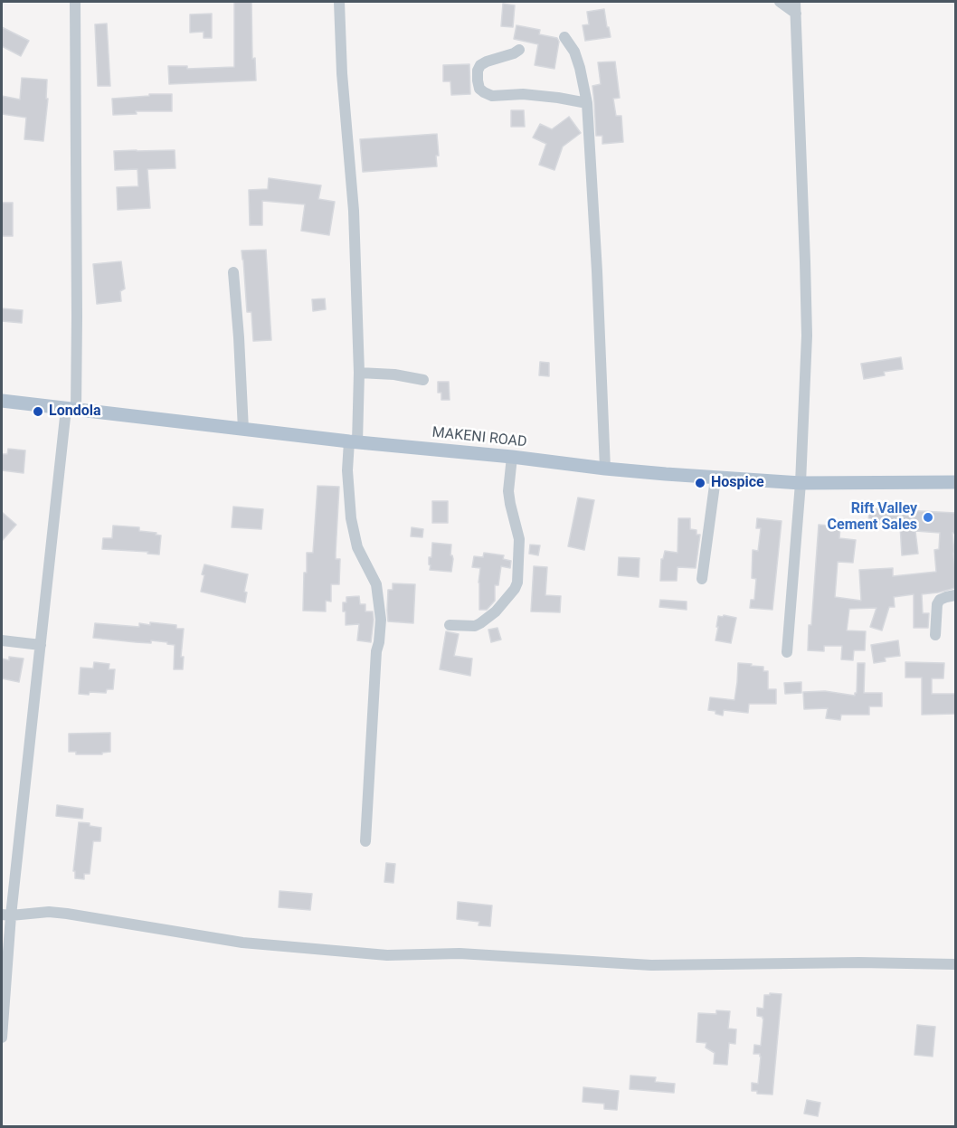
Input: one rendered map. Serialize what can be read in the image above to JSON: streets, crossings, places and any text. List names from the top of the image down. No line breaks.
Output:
{"streets":{"main road":["MAKENI ROAD"]},"places":["Londola","Hospice","Rift Valley Cement Sales"]}
